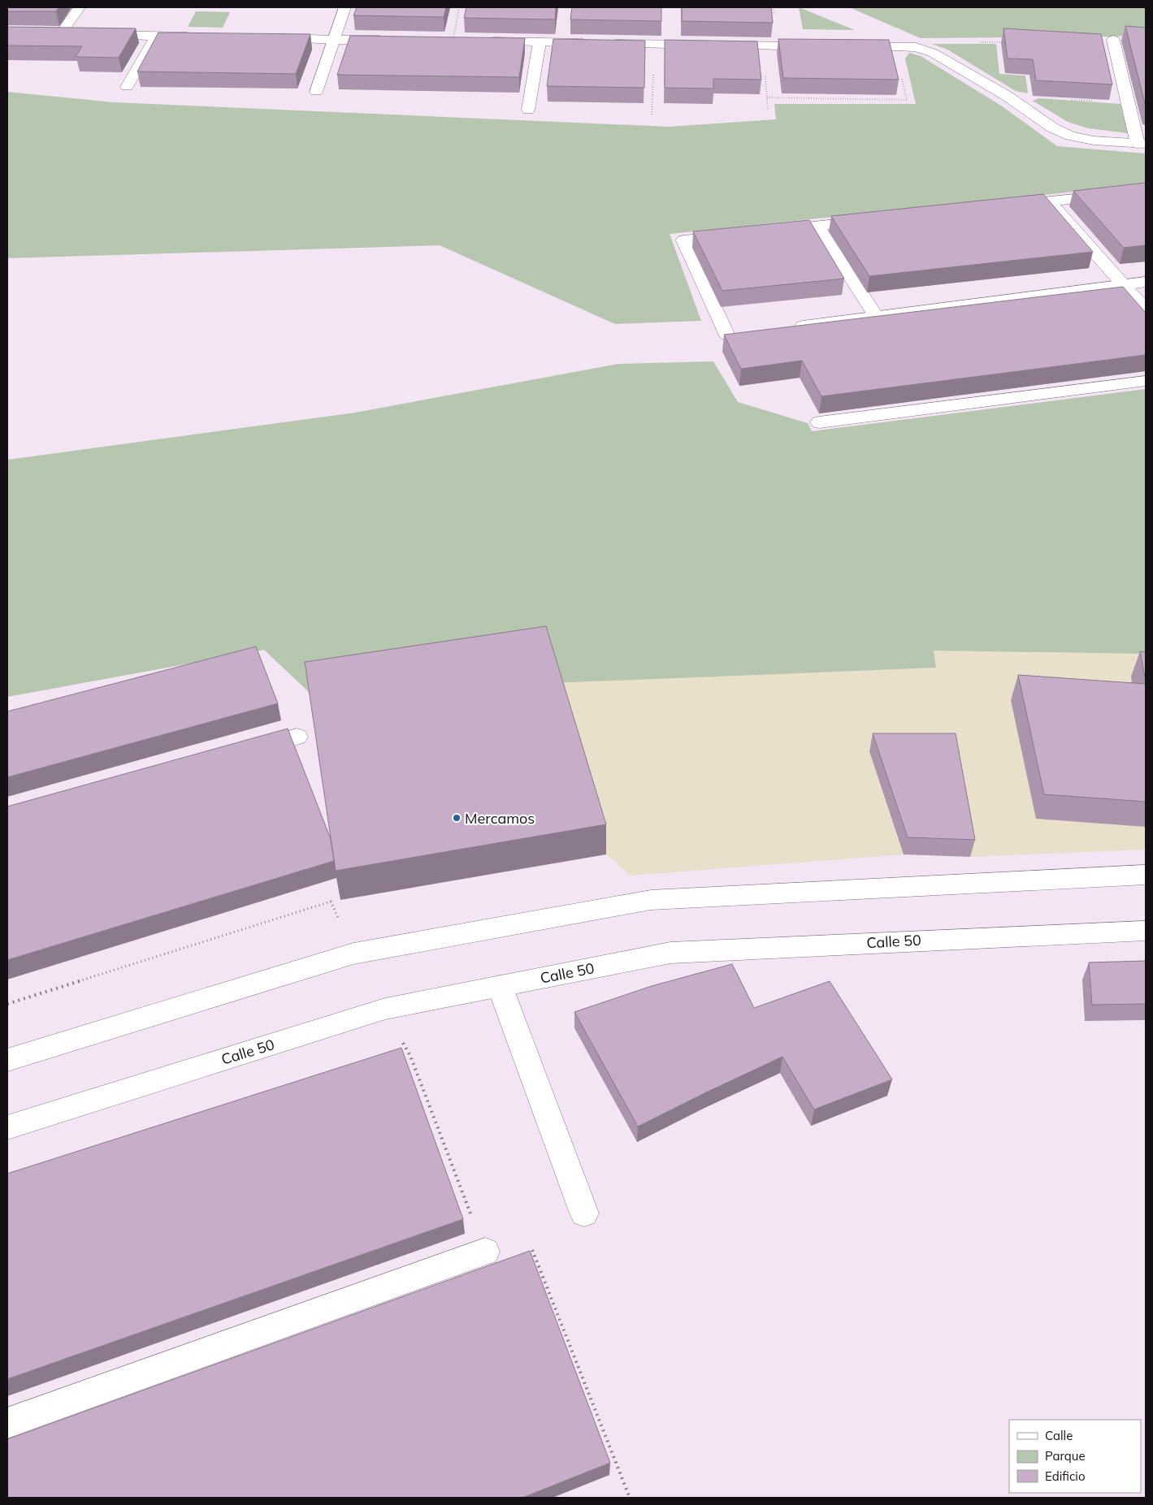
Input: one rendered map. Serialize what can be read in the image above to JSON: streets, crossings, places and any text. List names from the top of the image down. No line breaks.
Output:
{"streets":{"street":["Calle 50"]},"places":["Mercamos"],"legend":["Calle","Parque","Edificio"]}
